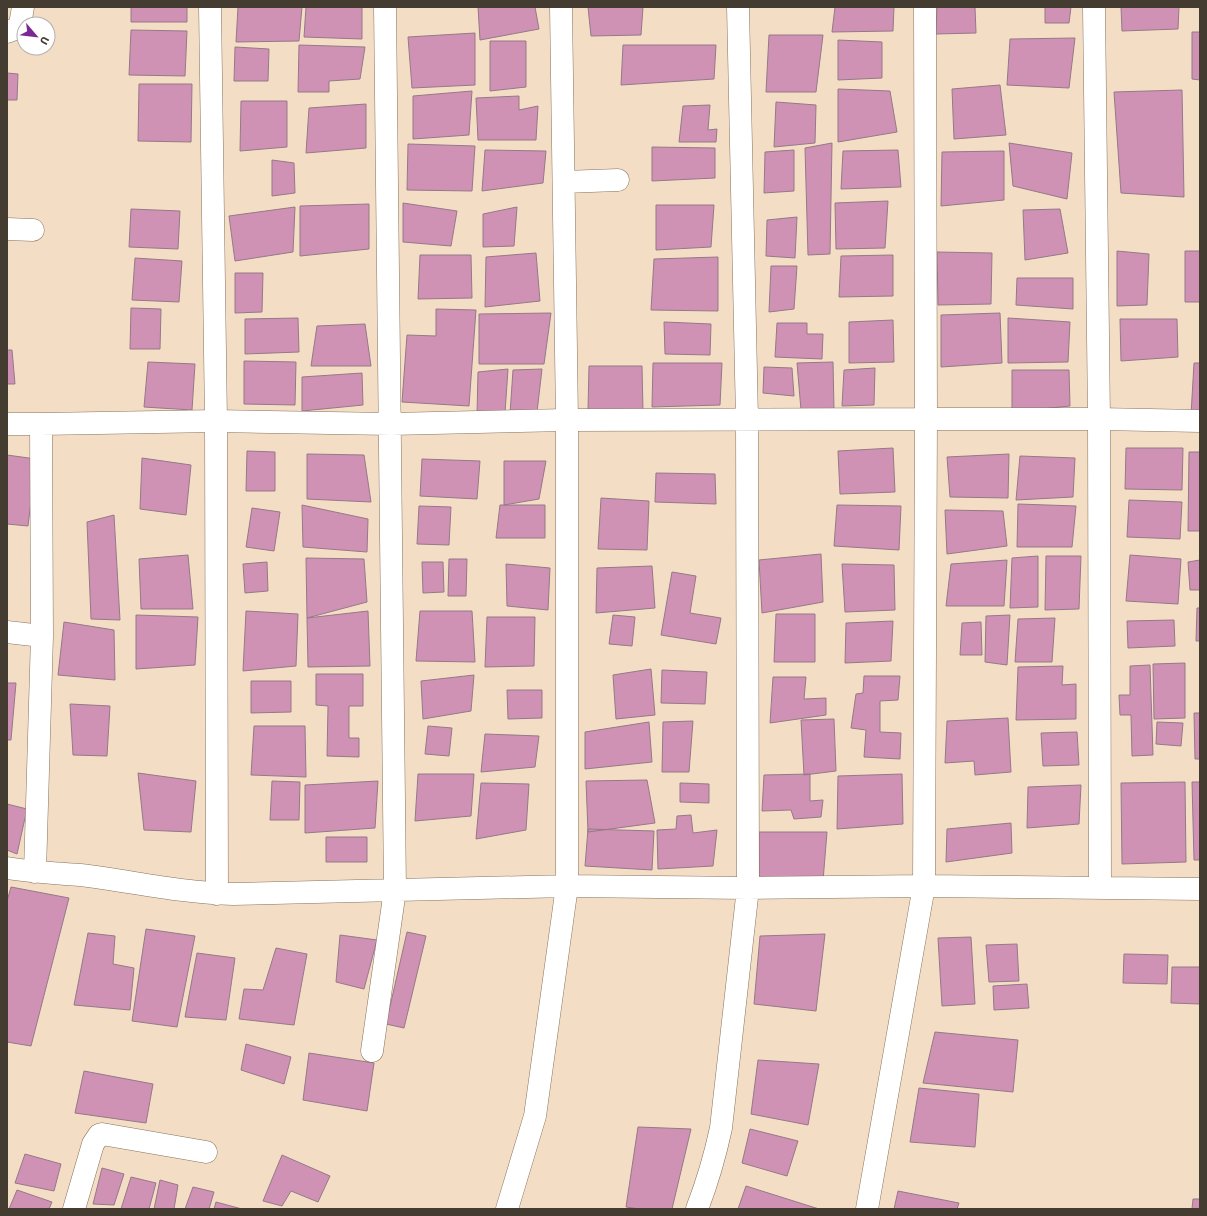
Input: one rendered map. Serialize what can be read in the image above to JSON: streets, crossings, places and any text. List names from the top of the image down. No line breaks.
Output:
{"north":"bottom right"}
